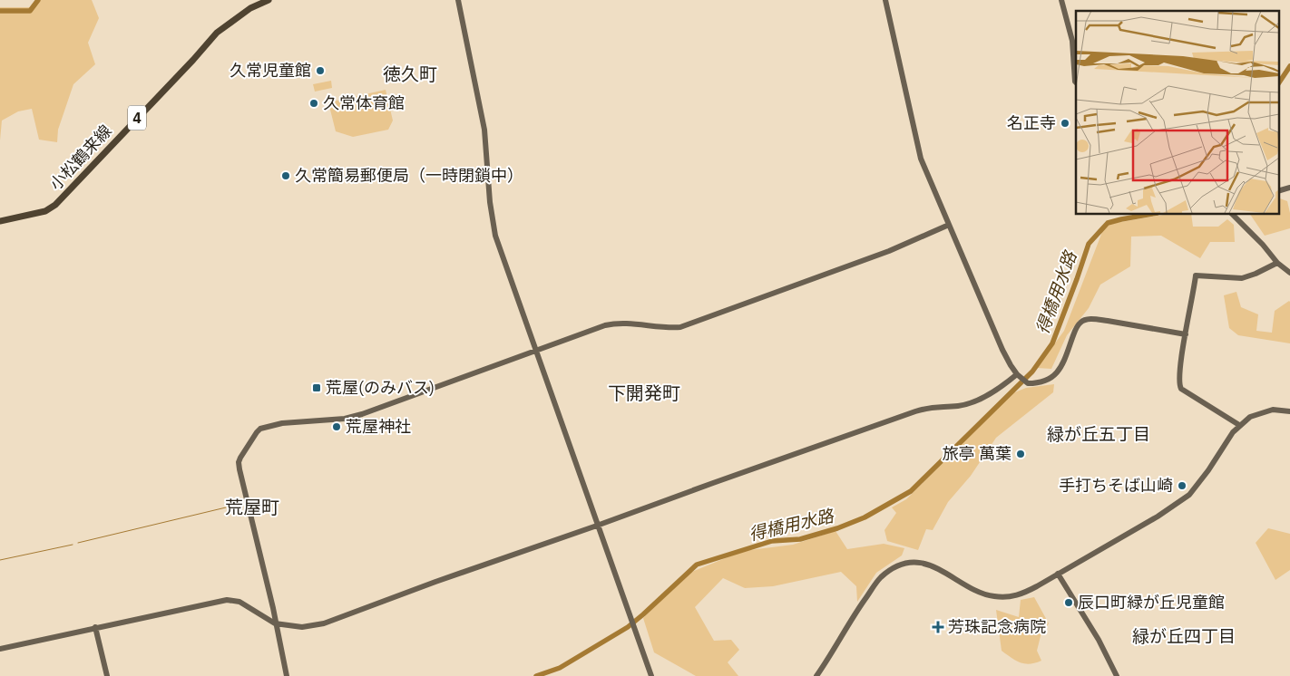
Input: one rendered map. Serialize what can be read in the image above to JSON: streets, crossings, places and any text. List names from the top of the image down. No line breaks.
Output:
{"streets":{"main road":["4","小松鶴来線"]},"districts":["徳久町","下開発町","緑が丘五丁目","荒屋町","緑が丘四丁目"],"water":["得橋用水路"],"places":{"other":["久常児童館","久常体育館","名正寺","久常簡易郵便局（一時閉鎖中）","荒屋神社","旅亭 萬葉","手打ちそば山崎","辰口町緑が丘児童館"],"transit":["荒屋(のみバス)"],"health":["芳珠記念病院"]}}
